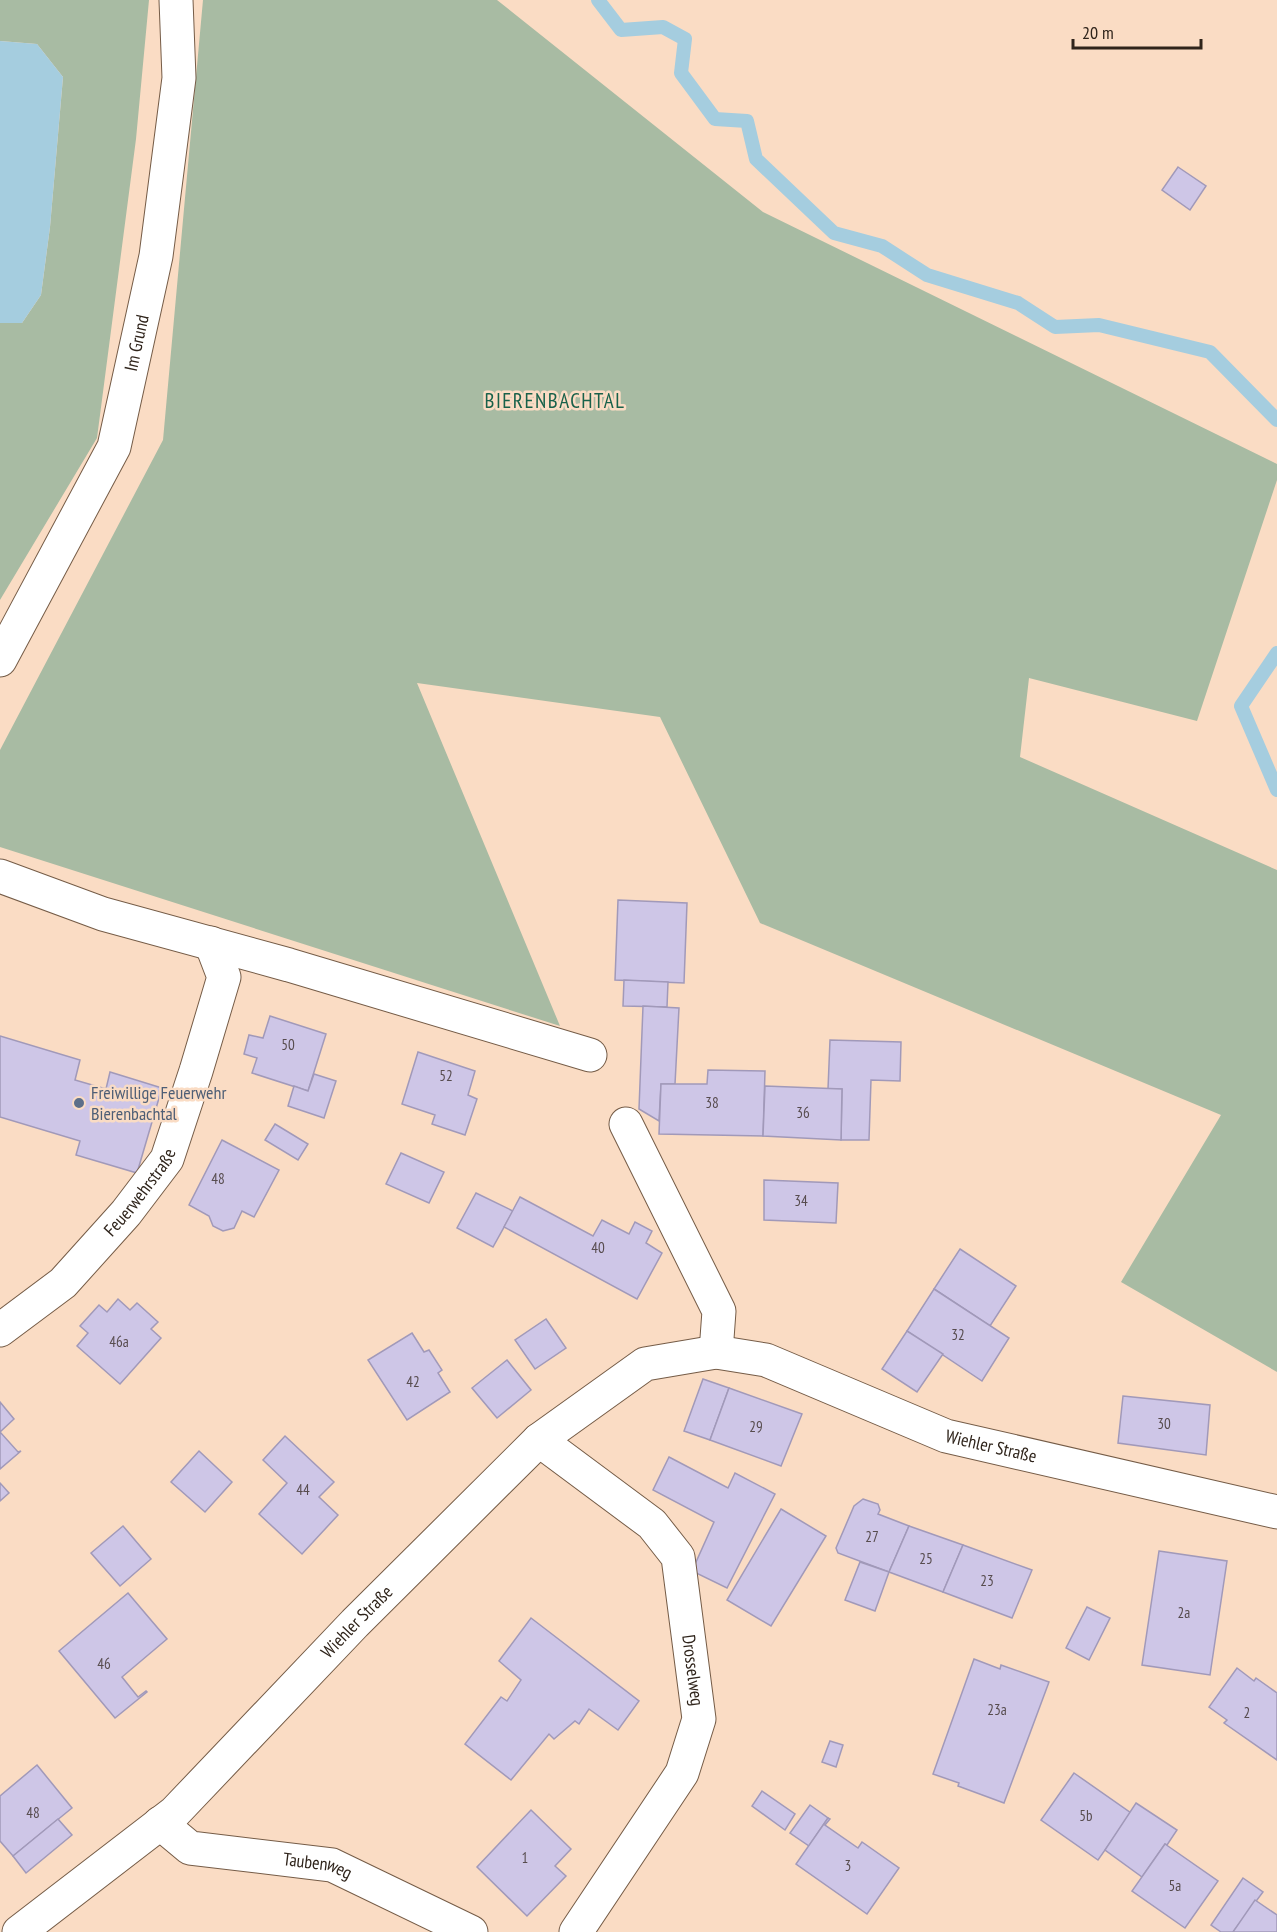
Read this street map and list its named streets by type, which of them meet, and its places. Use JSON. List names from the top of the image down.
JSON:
{
  "streets": {
    "street": [
      "Im Grund",
      "Feuerwehrstraße",
      "Wiehler Straße",
      "Drosselweg",
      "Taubenweg"
    ]
  },
  "crossings": [
    ["Wiehler Straße", "Drosselweg"],
    ["Wiehler Straße", "Taubenweg"]
  ],
  "districts": ["BIERENBACHTAL"],
  "places": ["Freiwillige Feuerwehr Bierenbachtal"],
  "house_numbers": [
    "50",
    "52",
    "38",
    "36",
    "48",
    "34",
    "40",
    "32",
    "46a",
    "42",
    "30",
    "29",
    "44",
    "27",
    "25",
    "23",
    "2a",
    "46",
    "23a",
    "2",
    "48",
    "5b",
    "1",
    "3",
    "5a"
  ],
  "scale_bar": "20 m"
}
